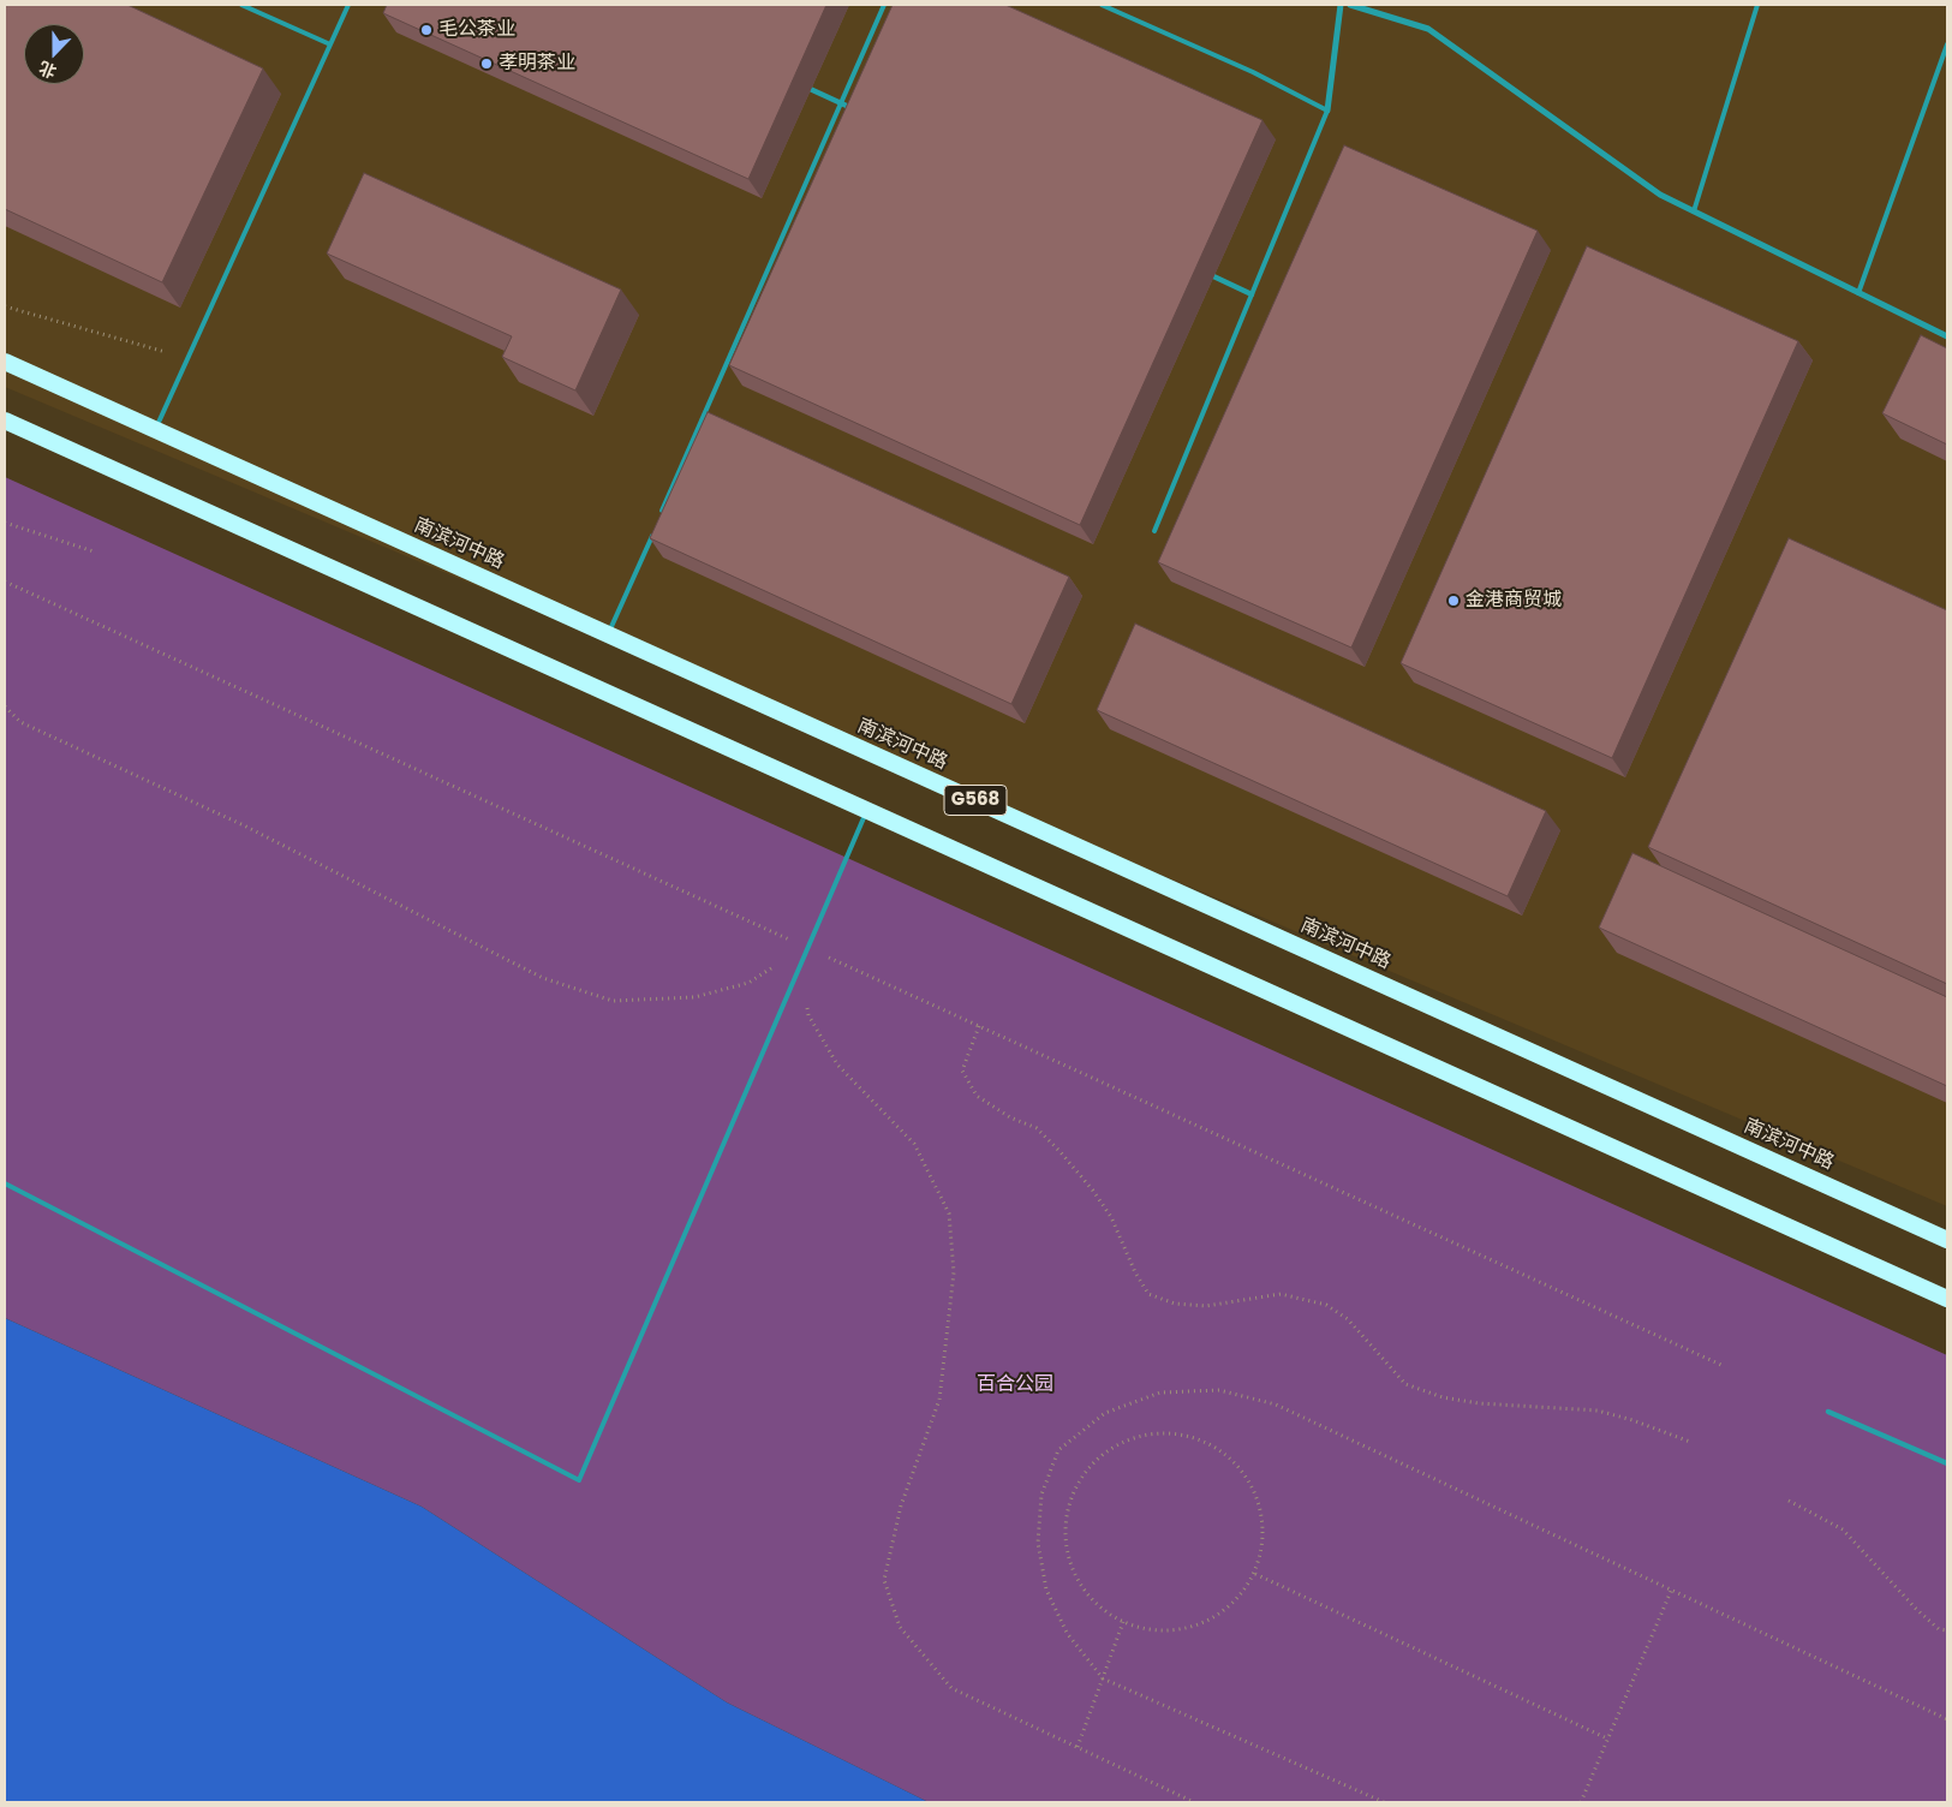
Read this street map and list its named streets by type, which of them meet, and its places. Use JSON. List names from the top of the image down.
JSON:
{
  "streets": {
    "highway": ["南滨河中路", "G568"]
  },
  "parks": ["百合公园"],
  "places": ["毛公茶业", "孝明茶业", "金港商贸城"],
  "north": "bottom"
}
